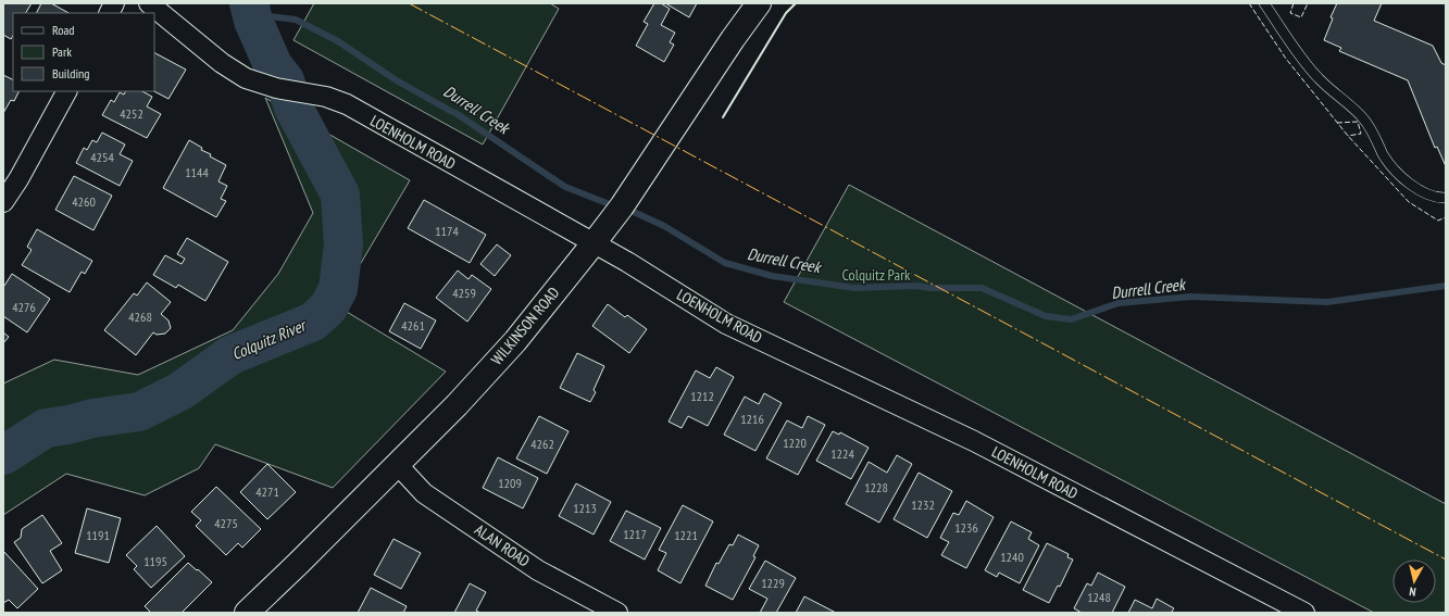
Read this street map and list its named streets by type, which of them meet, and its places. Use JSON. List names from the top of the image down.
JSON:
{
  "streets": {
    "main road": ["WILKINSON ROAD"],
    "street": ["LOENHOLM ROAD", "ALAN ROAD"]
  },
  "crossings": [
    ["LOENHOLM ROAD", "WILKINSON ROAD"],
    ["WILKINSON ROAD", "ALAN ROAD"]
  ],
  "water": ["Durrell Creek", "Colquitz River"],
  "parks": ["Colquitz Park"],
  "house_numbers": [
    "4252",
    "4254",
    "1144",
    "4260",
    "1174",
    "4259",
    "4276",
    "4268",
    "4261",
    "1212",
    "1216",
    "1220",
    "4262",
    "1224",
    "1209",
    "1228",
    "4271",
    "1232",
    "1213",
    "4275",
    "1236",
    "1217",
    "1191",
    "1221",
    "1240",
    "1195",
    "1229",
    "1248"
  ],
  "legend": ["Road", "Park", "Building"],
  "north": "bottom"
}
